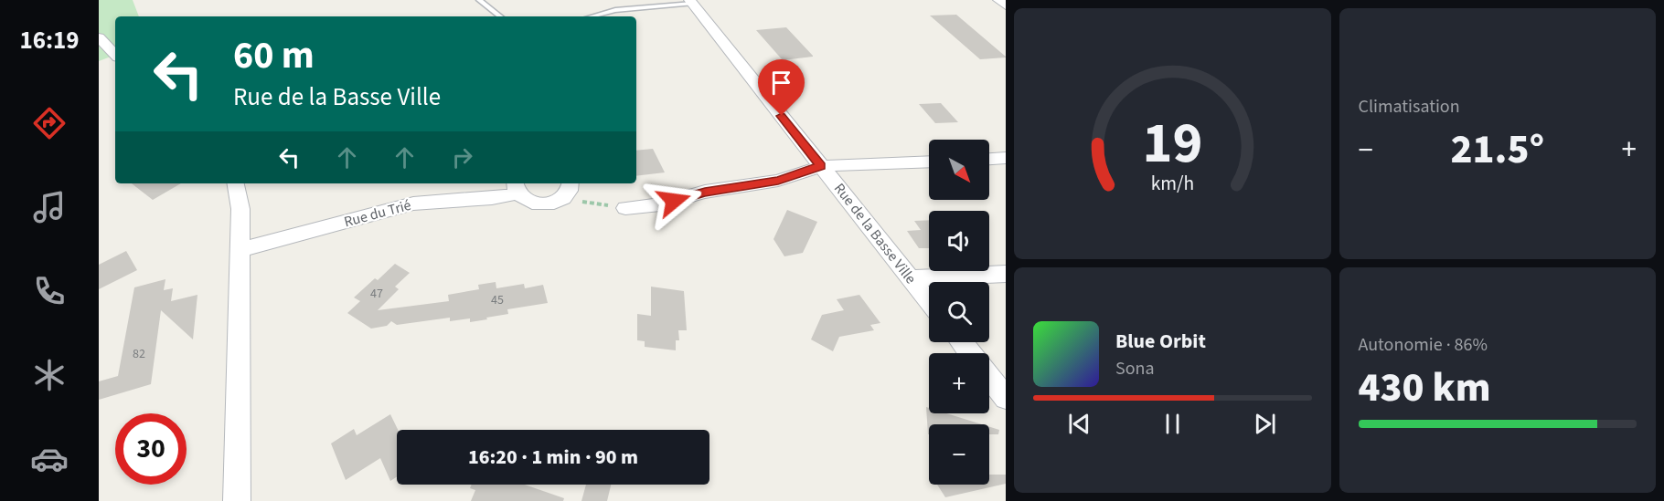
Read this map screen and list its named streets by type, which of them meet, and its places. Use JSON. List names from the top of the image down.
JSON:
{
  "streets": {
    "street": ["Rue du Trié", "Rue de la Basse Ville"]
  },
  "house_numbers": ["47", "45", "82"],
  "north": "bottom right",
  "page": {
    "tabs": "16:19",
    "tile": [
      "Climatisation",
      ["Autonomie · 86%", "430 km"]
    ],
    "turn": ["60 m", "Rue de la Basse Ville"],
    "heat": ["−", "21.5°", "+"],
    "map_buttons": ["+", "−"],
    "song": ["Blue Orbit", "Sona"],
    "limit": "30",
    "trip": "16:20 · 1 min · 90 m",
    "gauge": ["19", "km/h"]
  }
}
